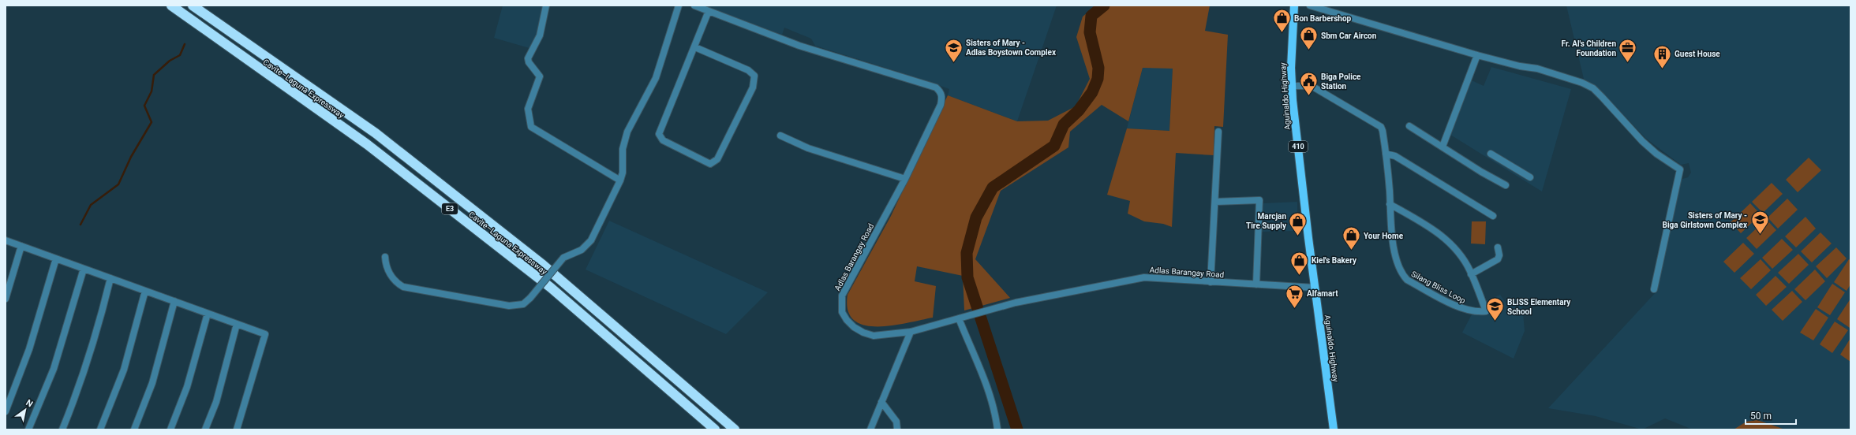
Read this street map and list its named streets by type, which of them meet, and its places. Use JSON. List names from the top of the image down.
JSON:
{
  "streets": {
    "highway": ["Cavite–Laguna Expressway", "E3"],
    "main road": ["Aguinaldo Highway", "410"],
    "street": ["Adlas Barangay Road", "Silang Bliss Loop"]
  },
  "crossings": [
    ["Aguinaldo Highway", "Adlas Barangay Road"]
  ],
  "places": {
    "shop": [
      "Bon Barbershop",
      "Sbm Car Aircon",
      "Marcjan Tire Supply",
      "Your Home",
      "Kiel's Bakery"
    ],
    "school or university": ["Sisters of Mary - Adlas Boystown Complex", "Sisters of Mary - Biga Girlstown Complex", "BLISS Elementary School"],
    "office": ["Fr. Al's Children Foundation"],
    "building": ["Guest House"],
    "public building": ["Biga Police Station"],
    "supermarket": ["Alfamart"]
  },
  "scale_bar": "50 m",
  "north": "top right"
}
